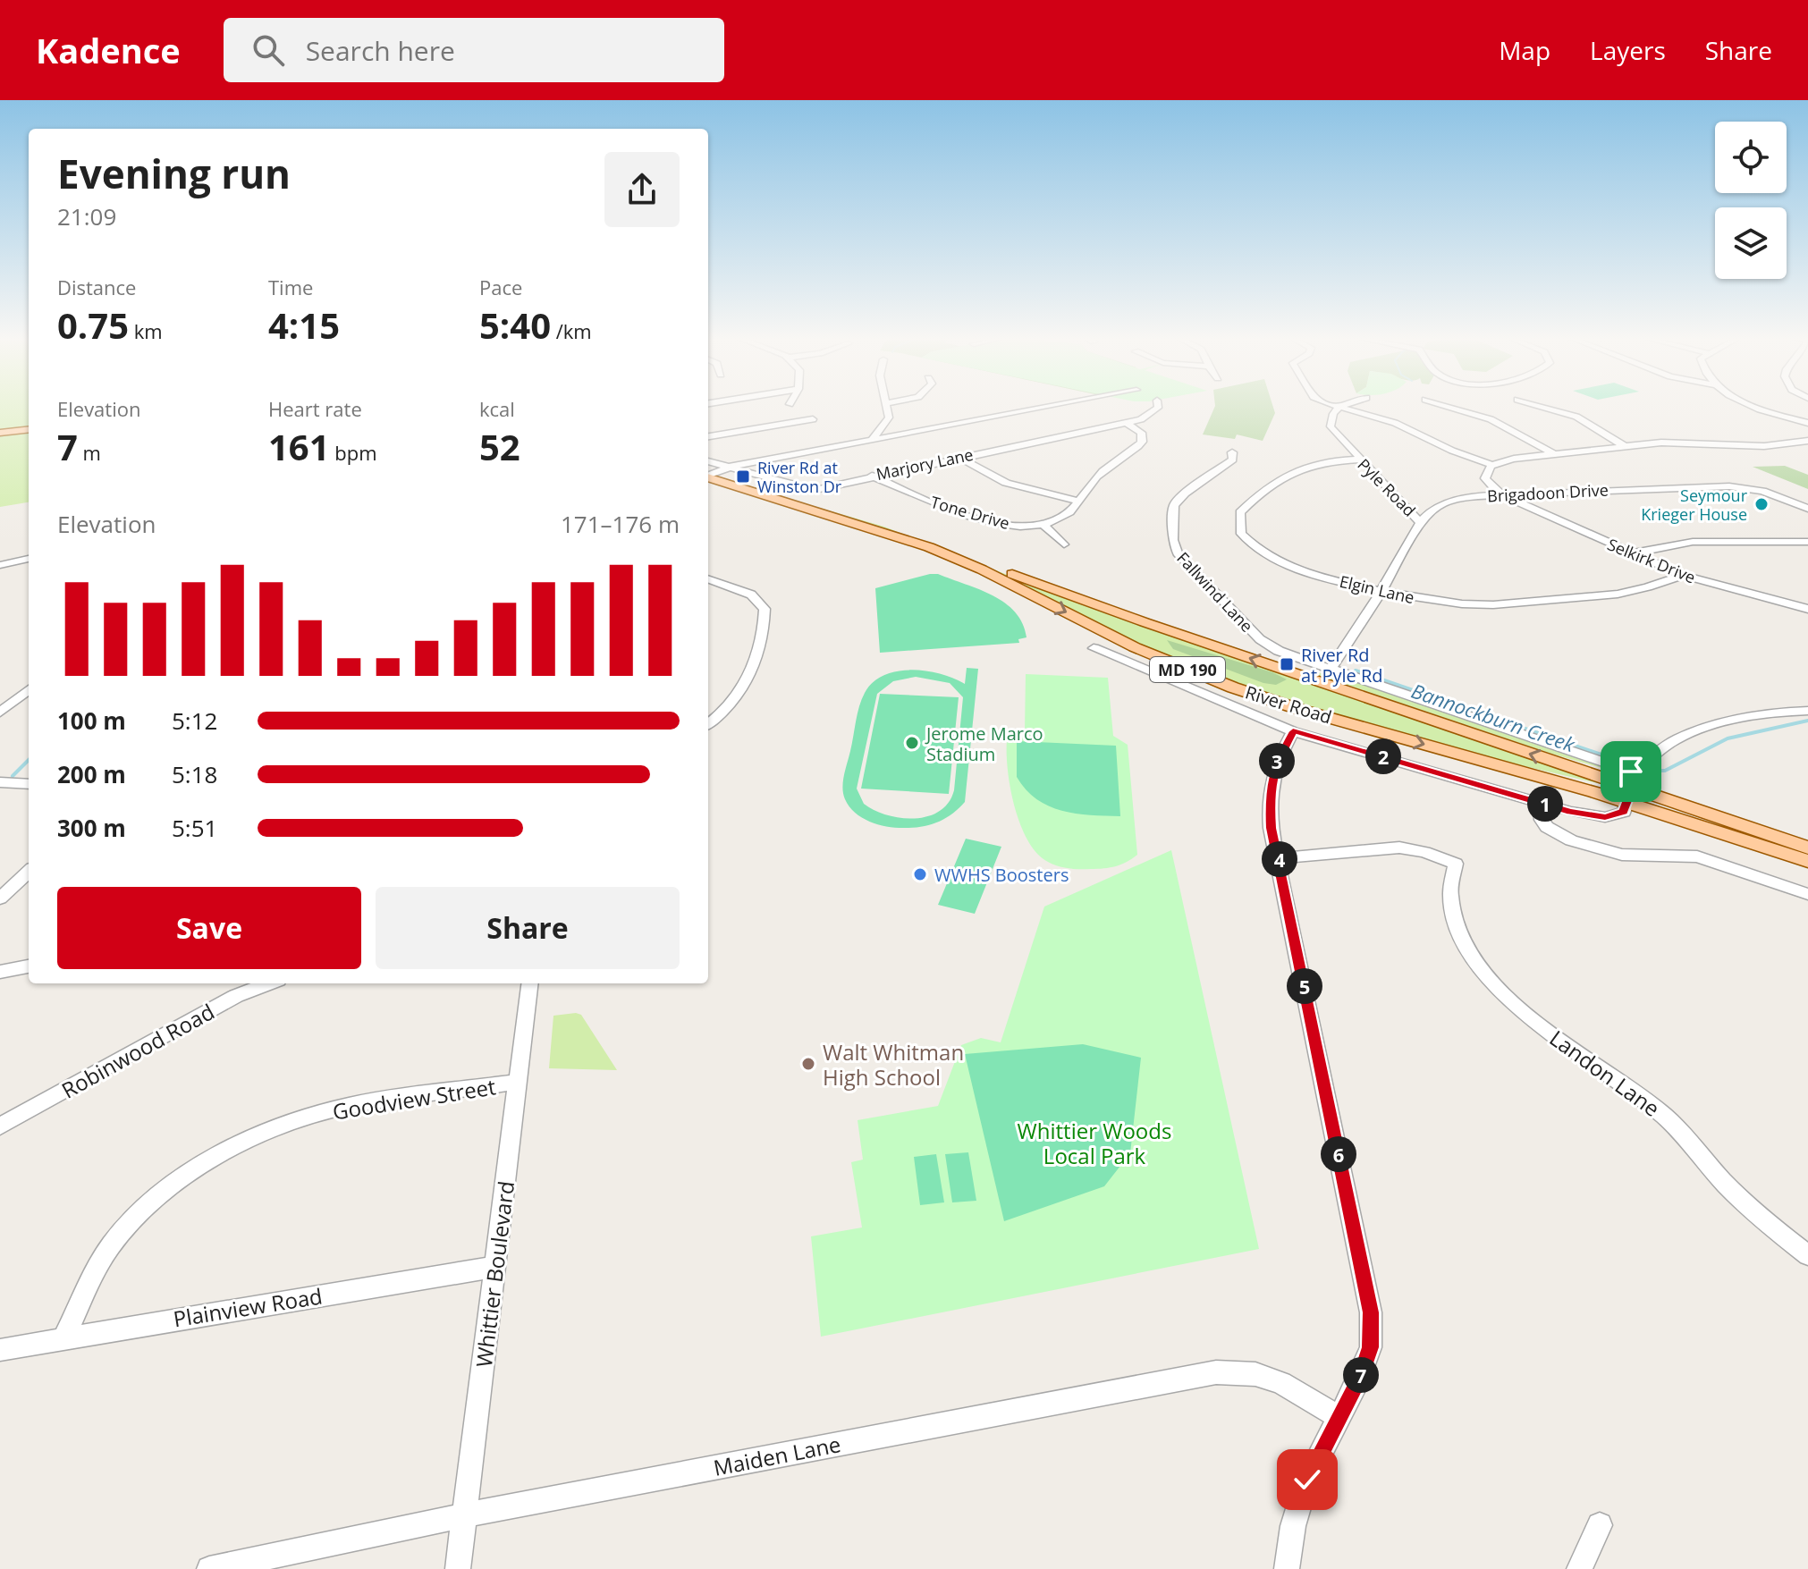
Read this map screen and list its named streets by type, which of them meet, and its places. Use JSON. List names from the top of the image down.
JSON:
{
  "streets": {
    "main road": ["MD 190", "River Road"],
    "street": [
      "Marjory Lane",
      "Pyle Road",
      "Brigadoon Drive",
      "Tone Drive",
      "Selkirk Drive",
      "Elgin Lane",
      "Fallwind Lane",
      "Robinwood Road",
      "Landon Lane",
      "Goodview Street",
      "Whittier Boulevard",
      "Plainview Road",
      "Maiden Lane"
    ]
  },
  "crossings": [
    ["Marjory Lane", "Tone Drive"],
    ["Pyle Road", "Brigadoon Drive"],
    ["Pyle Road", "Elgin Lane"],
    ["Pyle Road", "Fallwind Lane"],
    ["Pyle Road", "River Road"],
    ["Brigadoon Drive", "Selkirk Drive"],
    ["Selkirk Drive", "Elgin Lane"],
    ["Fallwind Lane", "River Road"],
    ["Goodview Street", "Whittier Boulevard"],
    ["Goodview Street", "Plainview Road"],
    ["Whittier Boulevard", "Plainview Road"],
    ["Whittier Boulevard", "Maiden Lane"]
  ],
  "water": ["Bannockburn Creek"],
  "parks": ["Whittier Woods Local Park"],
  "places": {
    "transit": ["River Rd at Winston Dr", "River Rd at Pyle Rd"],
    "other": [
      "Seymour Krieger House",
      "Jerome Marco Stadium",
      "WWHS Boosters",
      "Walt Whitman High School"
    ]
  },
  "page": {
    "header": "Kadence",
    "search": "Search here",
    "nav": ["Map", "Layers", "Share"],
    "heading": ["Evening run", "21:09"],
    "stats": [
      ["Distance", "0.75 km"],
      ["Time", "4:15"],
      ["Pace", "5:40 /km"],
      ["Elevation", "7 m"],
      ["Heart rate", "161 bpm"],
      ["kcal", "52"]
    ],
    "chart": ["Elevation", "171–176 m"],
    "list": [
      {
        "name": "100 m",
        "note": "5:12"
      },
      {
        "name": "200 m",
        "note": "5:18"
      },
      {
        "name": "300 m",
        "note": "5:51"
      }
    ],
    "pins": [
      "2",
      "3",
      "1",
      "4",
      "5",
      "6",
      "7"
    ],
    "buttons": ["Save", "Share"]
  }
}
